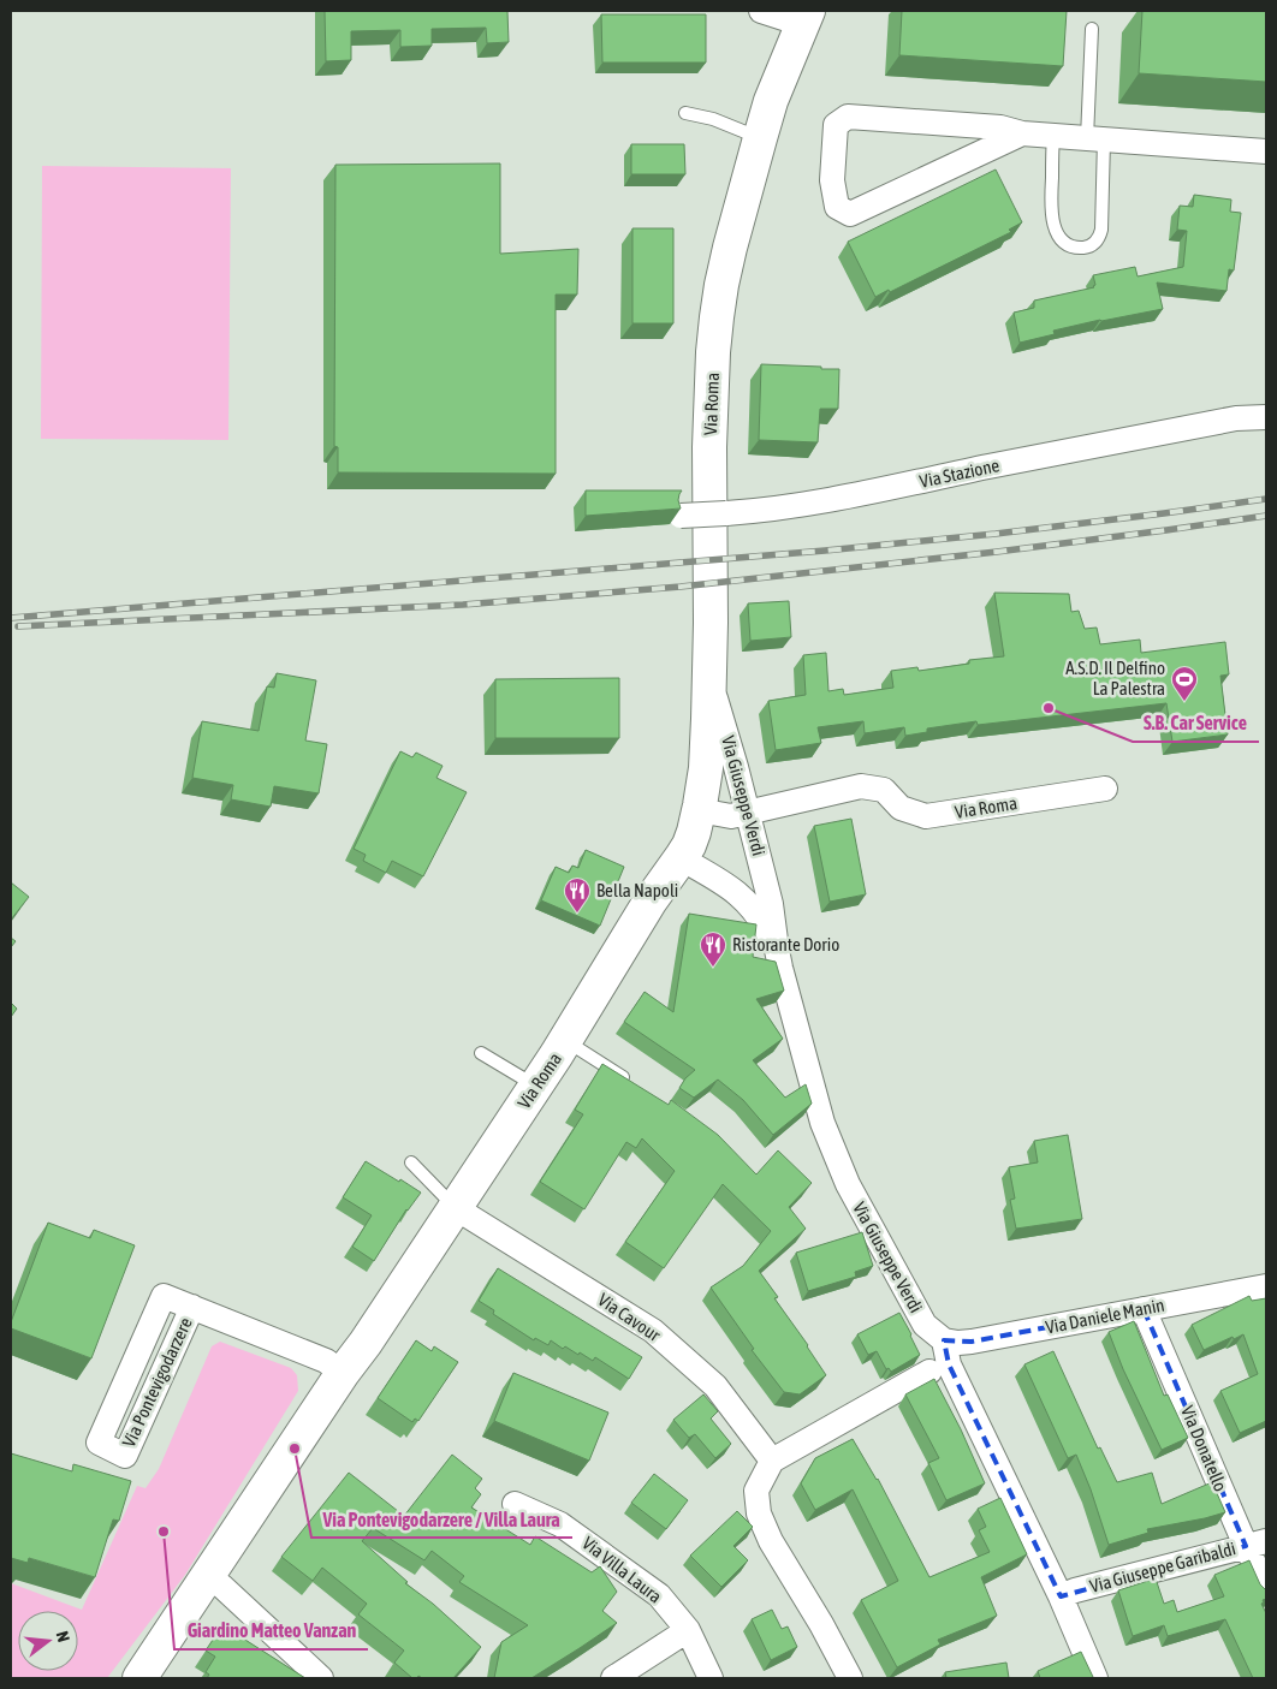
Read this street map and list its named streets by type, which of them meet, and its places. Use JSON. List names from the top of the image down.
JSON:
{
  "streets": {
    "main road": ["Via Roma"],
    "street": [
      "Via Stazione",
      "Via Giuseppe Verdi",
      "Via Daniele Manin",
      "Via Cavour",
      "Via Pontevigodarzere",
      "Via Donatello",
      "Via Giuseppe Garibaldi",
      "Via Villa Laura"
    ]
  },
  "crossings": [
    ["Via Roma", "Via Giuseppe Verdi"],
    ["Via Roma", "Via Cavour"],
    ["Via Roma", "Via Pontevigodarzere"],
    ["Via Giuseppe Verdi", "Via Daniele Manin"],
    ["Via Daniele Manin", "Via Donatello"],
    ["Via Donatello", "Via Giuseppe Garibaldi"]
  ],
  "places": {
    "sports": ["A.S.D. Il Delfino La Palestra"],
    "other": ["S.B. Car Service", "Via Pontevigodarzere / Villa Laura", "Giardino Matteo Vanzan"],
    "restaurant": ["Bella Napoli", "Ristorante Dorio"]
  },
  "north": "right"
}
